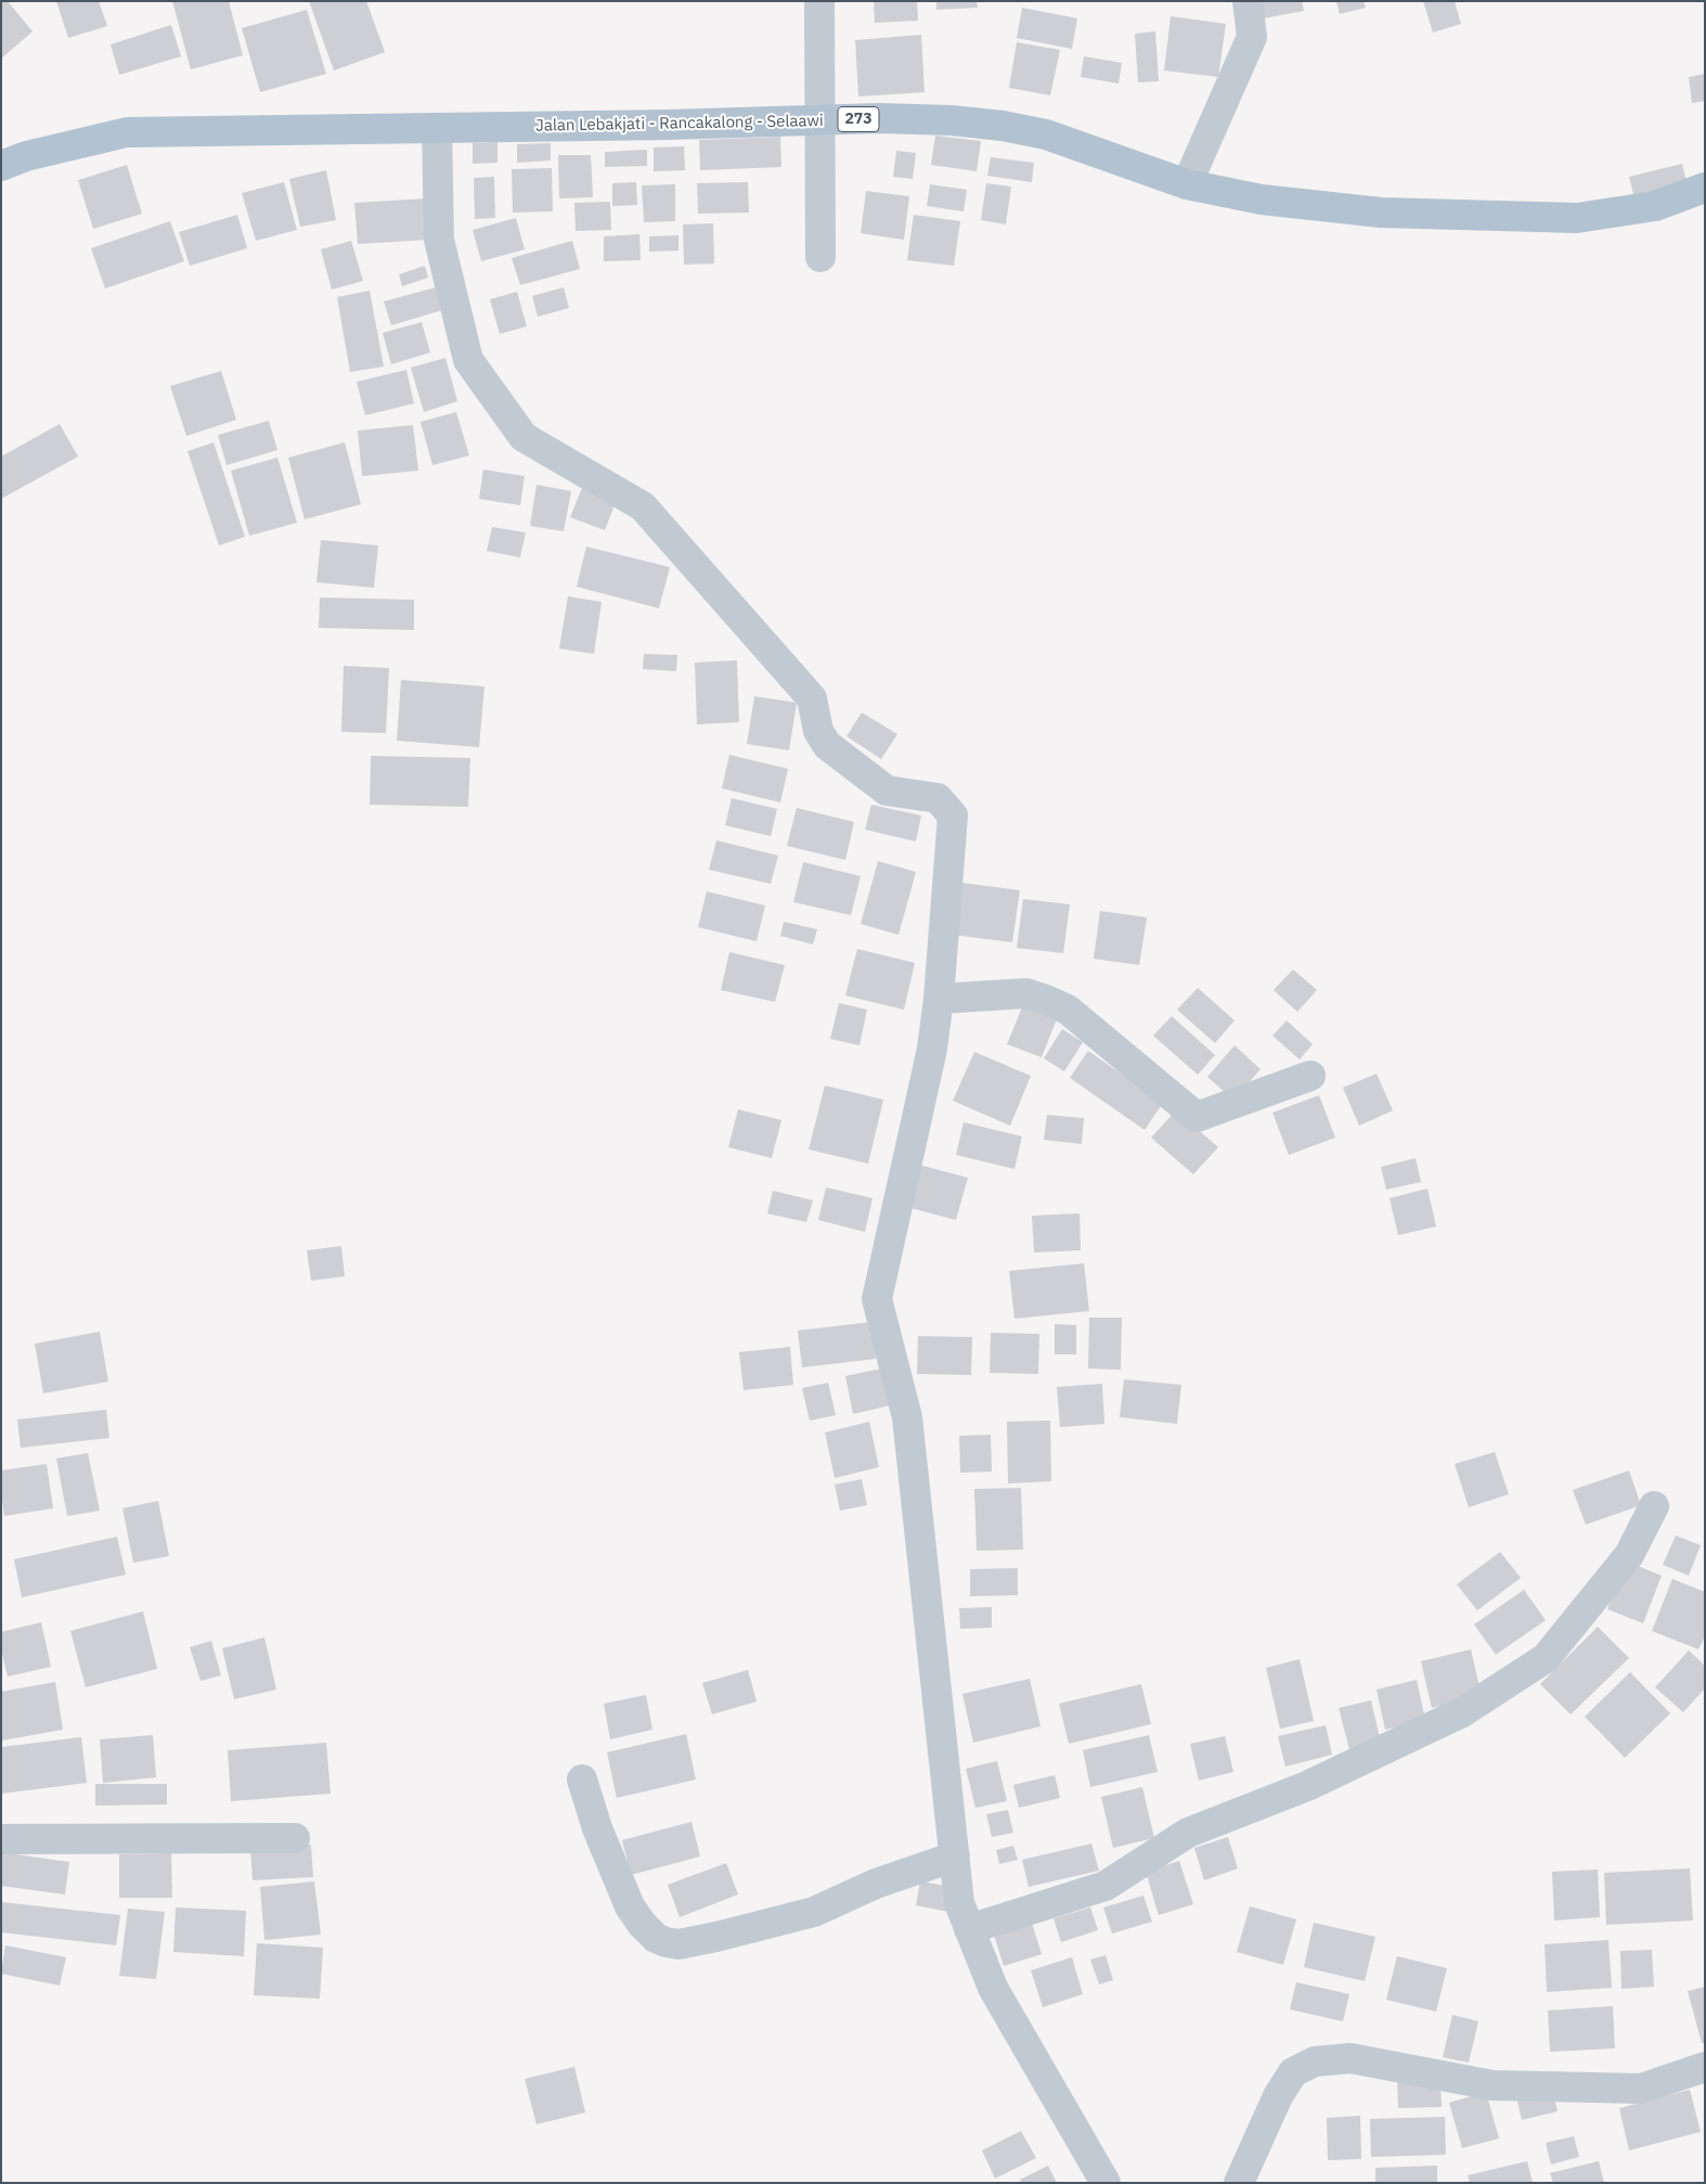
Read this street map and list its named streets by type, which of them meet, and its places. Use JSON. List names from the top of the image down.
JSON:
{
  "streets": {
    "main road": ["273", "Jalan Lebakjati - Rancakalong - Selaawi"]
  }
}
